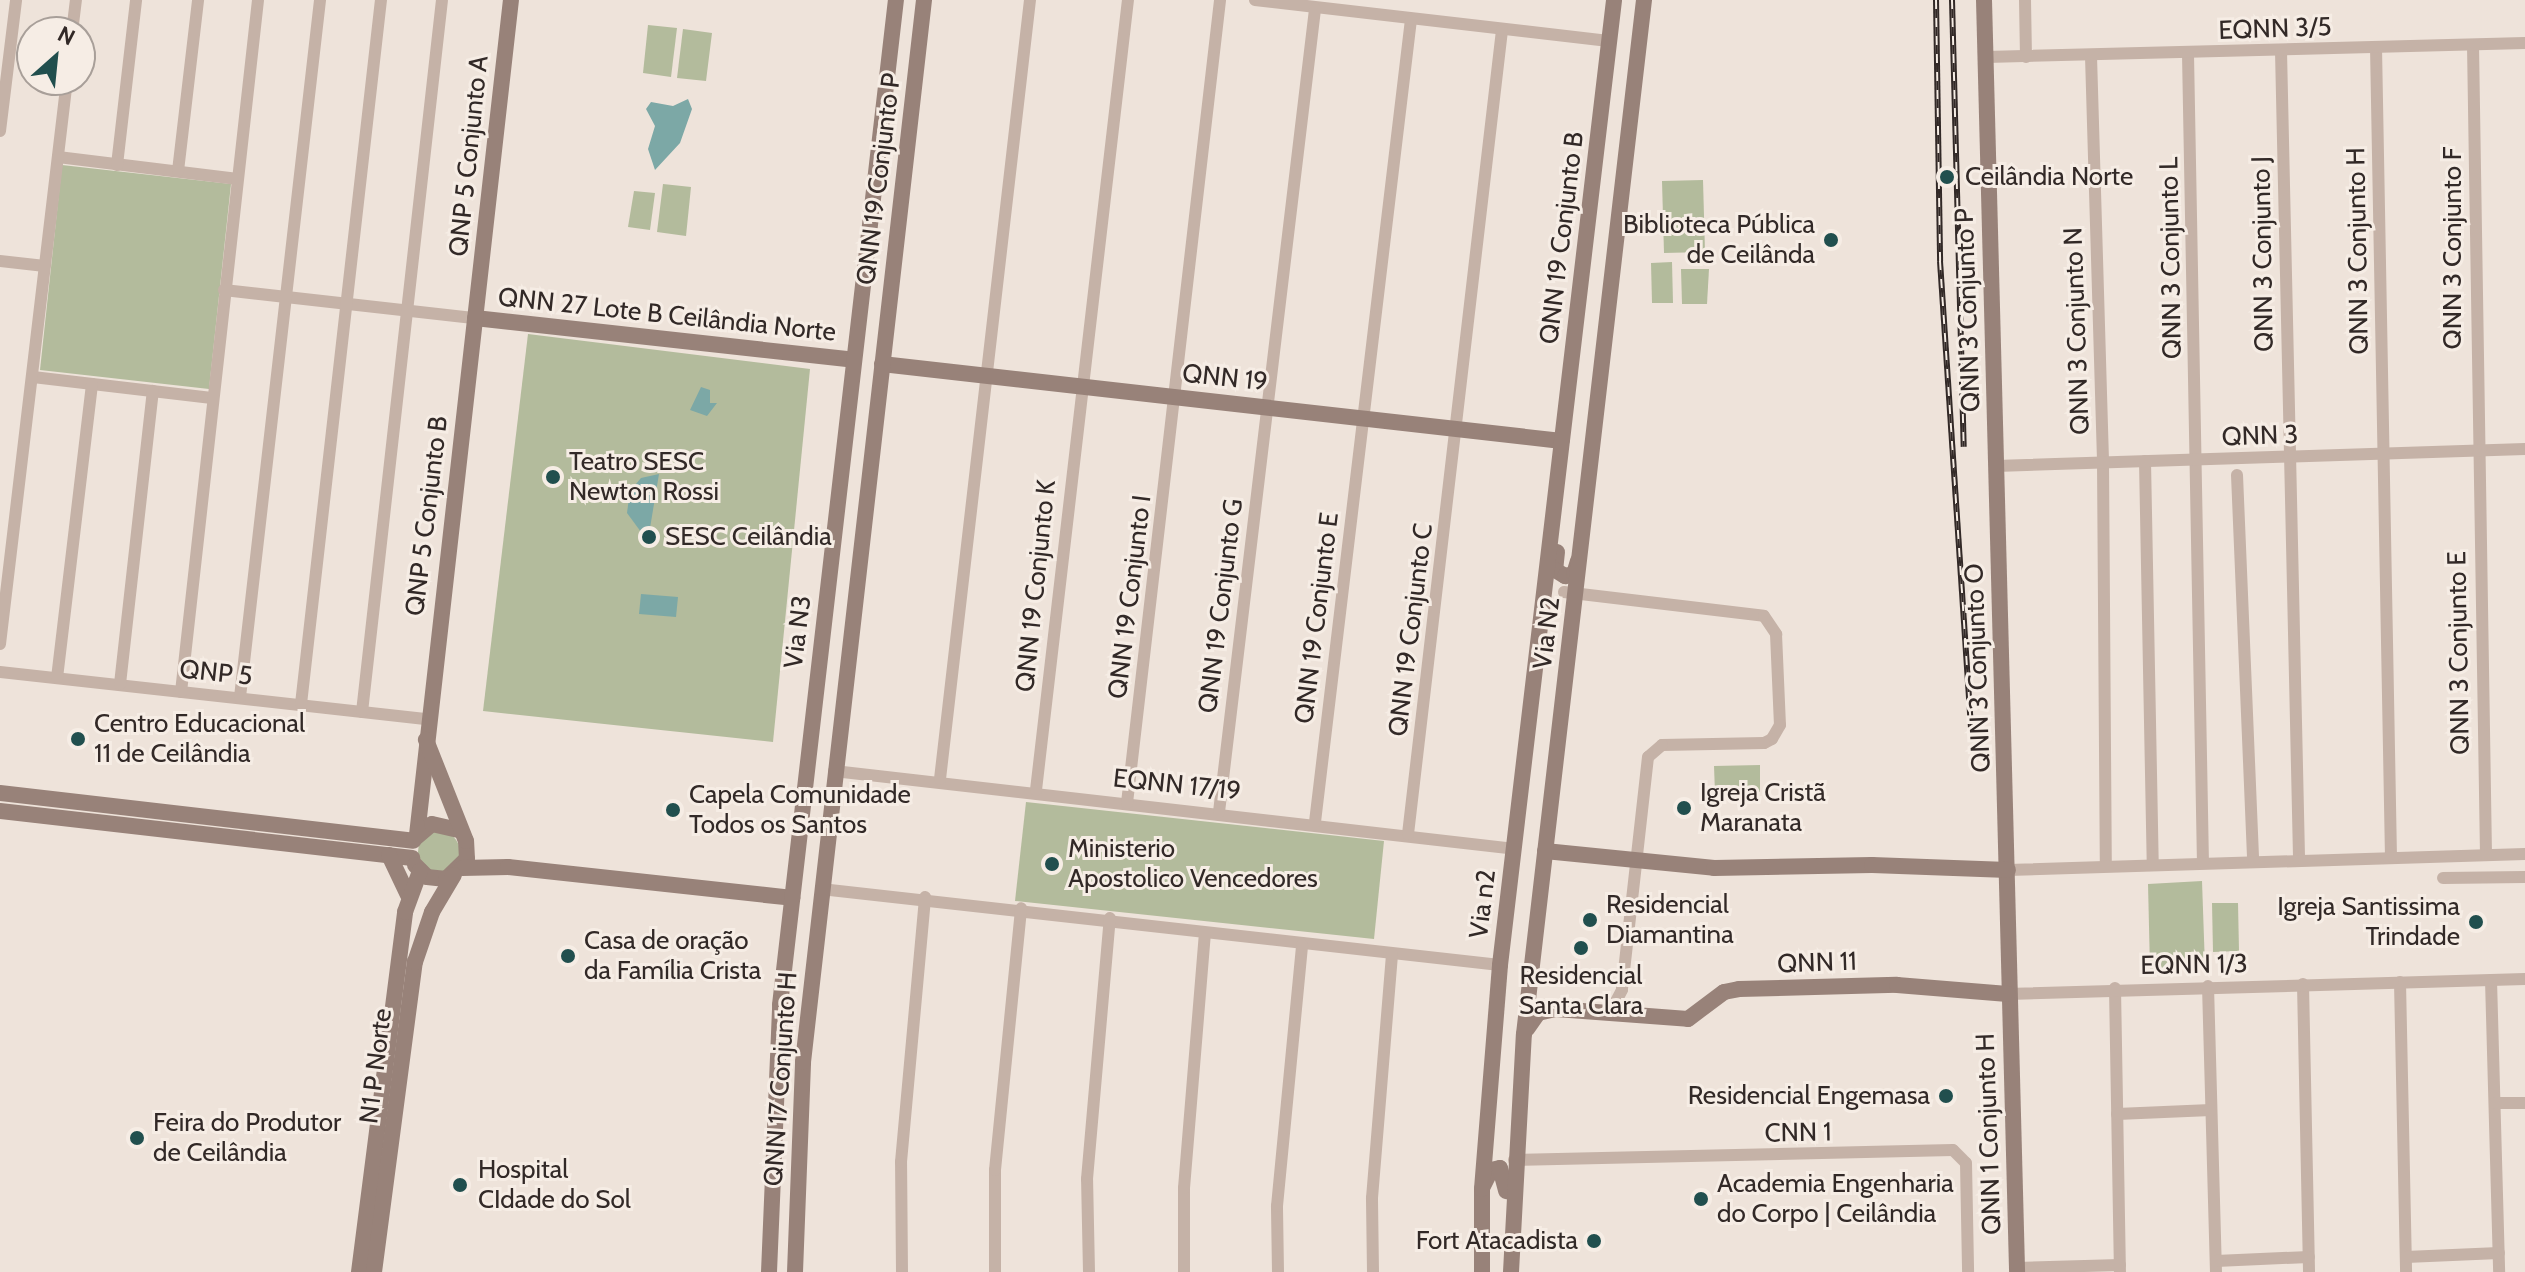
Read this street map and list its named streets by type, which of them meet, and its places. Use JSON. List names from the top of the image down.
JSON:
{
  "streets": {
    "main road": [
      "QNP 5 Conjunto A",
      "QNN 19 Conjunto P",
      "QNN 19 Conjunto B",
      "QNN 3 Conjunto P",
      "QNN 27 Lote B Ceilândia Norte",
      "QNN 19",
      "QNP 5 Conjunto B",
      "Via N3",
      "Via N2",
      "QNN 3 Conjunto O",
      "Via n2",
      "QNN 11",
      "N1 P Norte",
      "QNN 17 Conjunto H",
      "QNN 1 Conjunto H"
    ],
    "street": [
      "EQNN 3/5",
      "QNN 3 Conjunto F",
      "QNN 3 Conjunto H",
      "QNN 3 Conjunto J",
      "QNN 3 Conjunto L",
      "QNN 3 Conjunto N",
      "QNN 3",
      "QNN 19 Conjunto K",
      "QNN 19 Conjunto I",
      "QNN 19 Conjunto G",
      "QNN 19 Conjunto E",
      "QNN 19 Conjunto C",
      "QNN 3 Conjunto E",
      "QNP 5",
      "EQNN 17/19",
      "EQNN 1/3",
      "CNN 1"
    ]
  },
  "crossings": [
    ["EQNN 3/5", "QNN 3 Conjunto F"],
    ["EQNN 3/5", "QNN 3 Conjunto H"],
    ["EQNN 3/5", "QNN 3 Conjunto J"],
    ["EQNN 3/5", "QNN 3 Conjunto L"],
    ["EQNN 3/5", "QNN 3 Conjunto P"],
    ["EQNN 3/5", "QNN 3 Conjunto N"],
    ["QNP 5 Conjunto A", "QNN 27 Lote B Ceilândia Norte"],
    ["QNP 5 Conjunto A", "QNP 5 Conjunto B"],
    ["QNN 19 Conjunto P", "QNN 19"],
    ["QNN 19 Conjunto P", "EQNN 17/19"],
    ["QNN 19 Conjunto B", "QNN 19"],
    ["QNN 19 Conjunto B", "Via n2"],
    ["QNN 3 Conjunto F", "QNN 3"],
    ["QNN 3 Conjunto F", "QNN 3 Conjunto E"],
    ["QNN 3 Conjunto H", "QNN 3"],
    ["QNN 3 Conjunto J", "QNN 3"],
    ["QNN 3 Conjunto L", "QNN 3"],
    ["QNN 3 Conjunto P", "QNN 3"],
    ["QNN 3 Conjunto P", "QNN 3 Conjunto O"],
    ["QNN 27 Lote B Ceilândia Norte", "QNP 5 Conjunto B"],
    ["QNN 27 Lote B Ceilândia Norte", "Via N3"],
    ["QNN 3 Conjunto N", "QNN 3"],
    ["QNN 19", "QNN 19 Conjunto K"],
    ["QNN 19", "QNN 19 Conjunto I"],
    ["QNN 19", "QNN 19 Conjunto G"],
    ["QNN 19", "QNN 19 Conjunto E"],
    ["QNN 19", "QNN 19 Conjunto C"],
    ["QNN 19", "Via n2"],
    ["QNN 3", "QNN 3 Conjunto E"],
    ["QNN 3", "QNN 3 Conjunto O"],
    ["QNP 5 Conjunto B", "QNP 5"],
    ["QNP 5 Conjunto B", "N1 P Norte"],
    ["QNN 19 Conjunto K", "EQNN 17/19"],
    ["QNN 19 Conjunto I", "EQNN 17/19"],
    ["QNN 19 Conjunto G", "EQNN 17/19"],
    ["QNN 19 Conjunto E", "EQNN 17/19"],
    ["QNN 19 Conjunto C", "EQNN 17/19"],
    ["Via N2", "Via n2"],
    ["QNP 5", "N1 P Norte"],
    ["EQNN 17/19", "Via n2"],
    ["QNN 11", "EQNN 1/3"],
    ["QNN 11", "QNN 1 Conjunto H"],
    ["EQNN 1/3", "QNN 1 Conjunto H"]
  ],
  "places": [
    "Ceilândia Norte",
    "Biblioteca Pública de Ceilânda",
    "Teatro SESC Newton Rossi",
    "SESC Ceilândia",
    "Centro Educacional 11 de Ceilândia",
    "Igreja Cristã Maranata",
    "Capela Comunidade Todos os Santos",
    "Ministerio Apostolico Vencedores",
    "Residencial Diamantina",
    "Igreja Santissima Trindade",
    "Residencial Santa Clara",
    "Casa de oração da Família Crista",
    "Residencial Engemasa",
    "Feira do Produtor de Ceilândia",
    "Hospital CIdade do Sol",
    "Academia Engenharia do Corpo | Ceilândia",
    "Fort Atacadista"
  ],
  "north": "top right"
}
